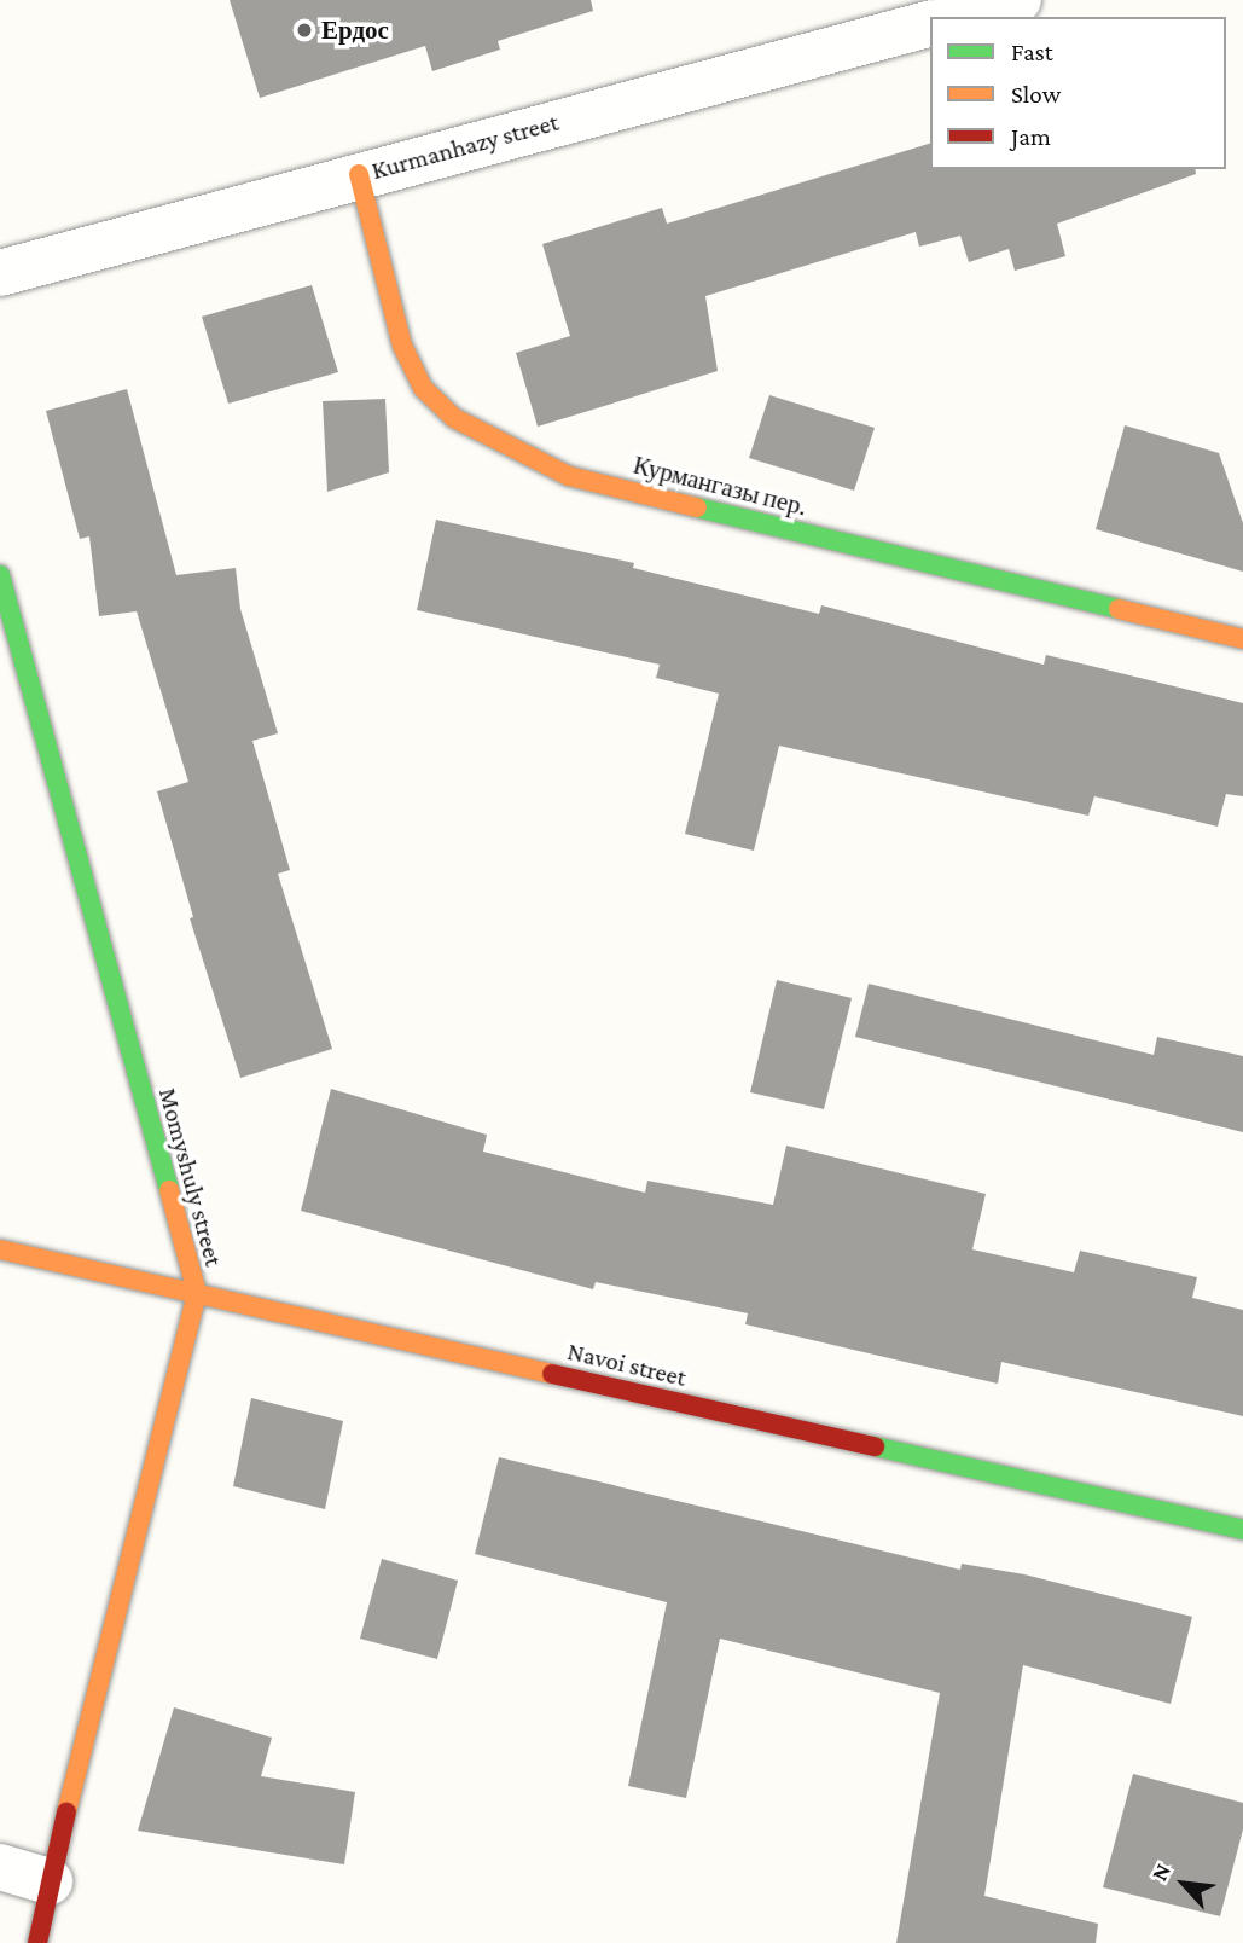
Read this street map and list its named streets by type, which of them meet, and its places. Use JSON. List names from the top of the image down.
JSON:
{
  "streets": {
    "street": [
      "Kurmanhazy street",
      "Курмангазы пер.",
      "Momyshuly street",
      "Navoi street"
    ]
  },
  "crossings": [
    ["Kurmanhazy street", "Курмангазы пер."],
    ["Momyshuly street", "Navoi street"]
  ],
  "places": ["Ердос"],
  "legend": ["Fast", "Slow", "Jam"],
  "north": "top left"
}
